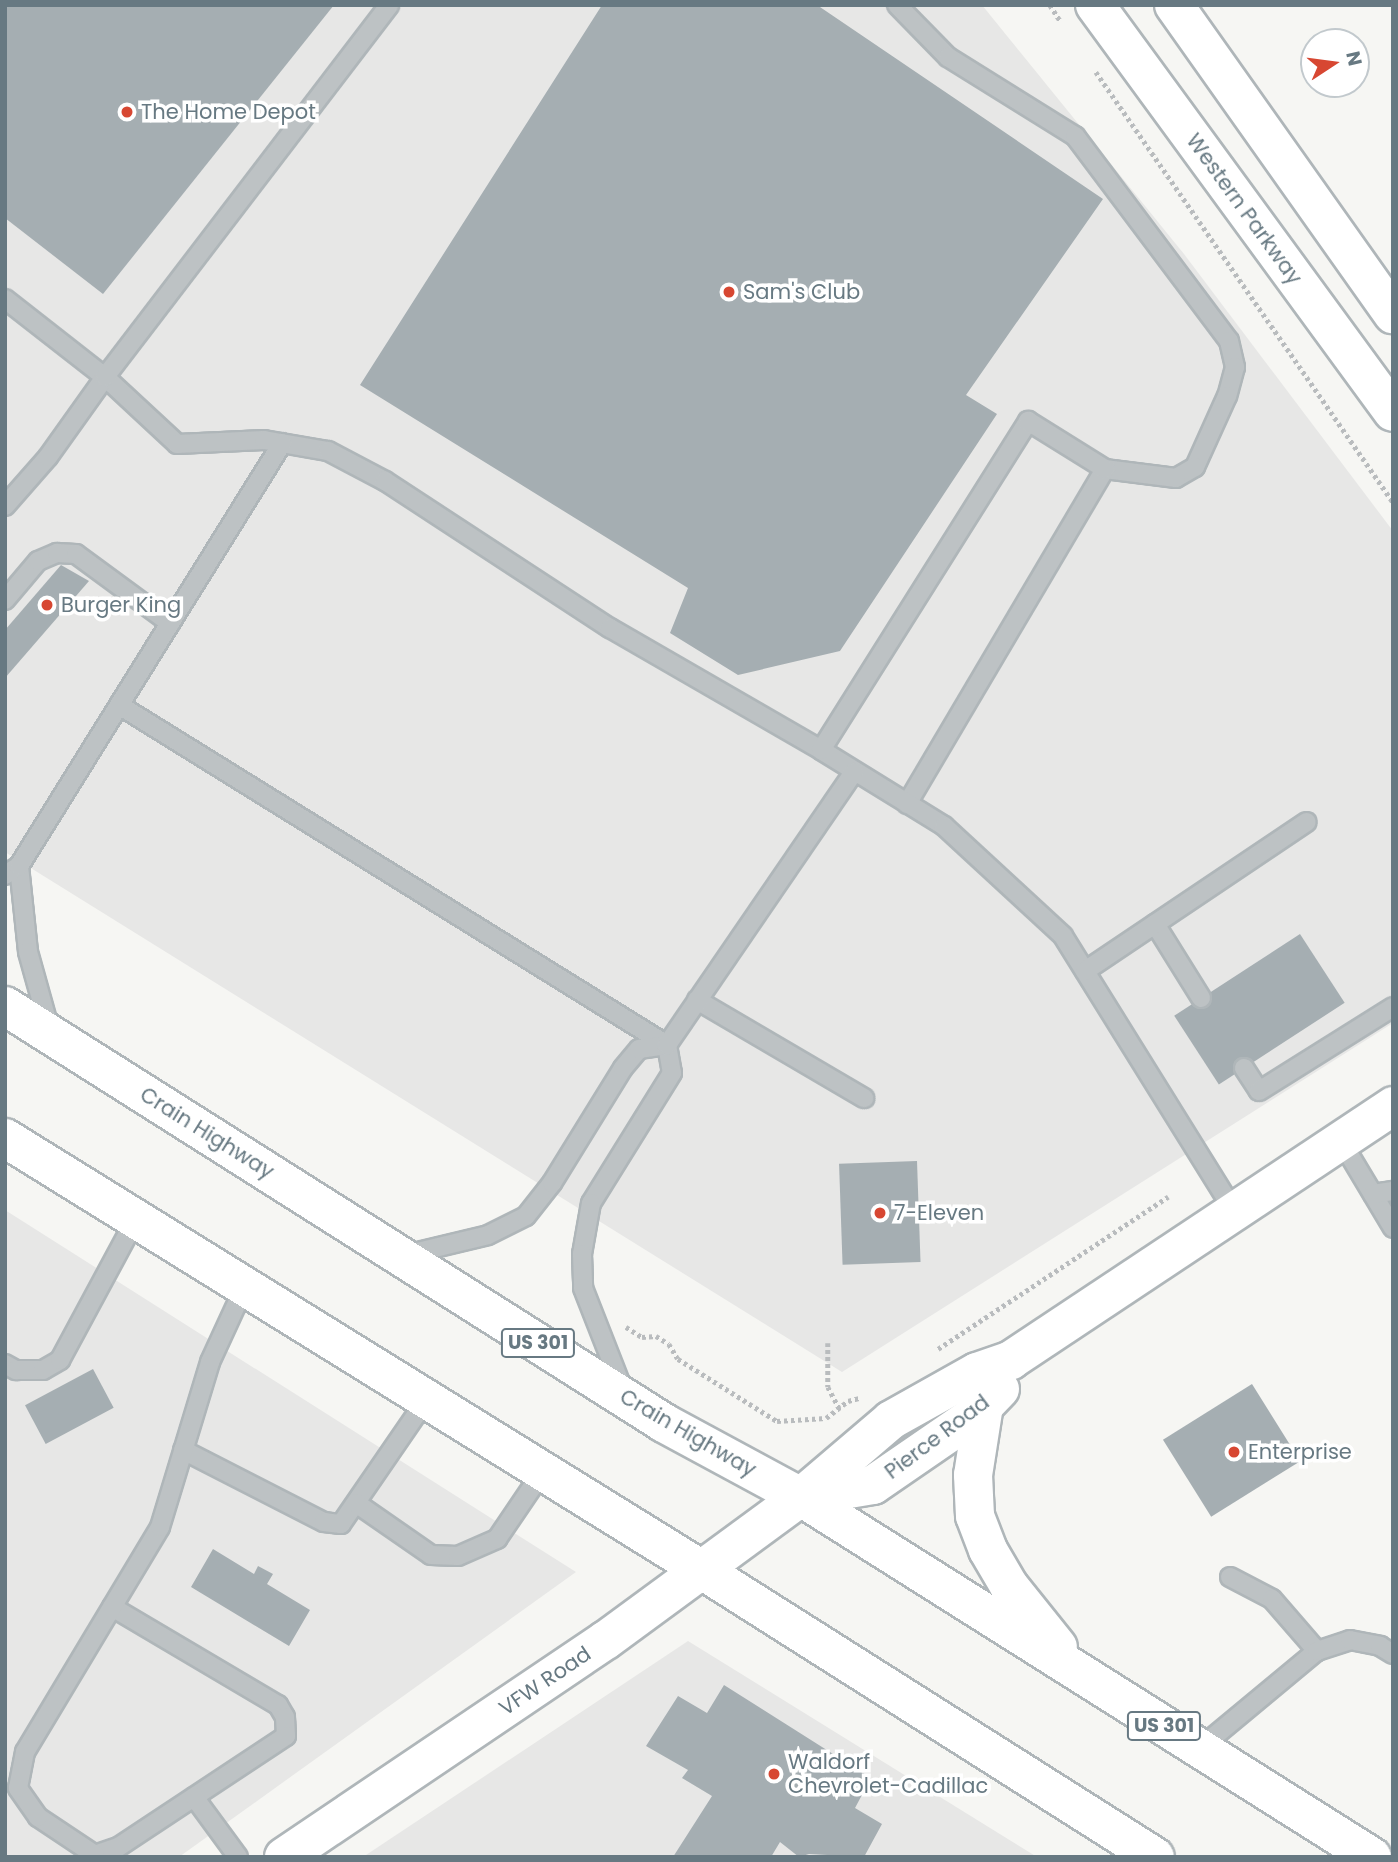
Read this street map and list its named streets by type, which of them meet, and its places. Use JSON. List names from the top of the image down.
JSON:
{
  "streets": {
    "main road": [
      "Western Parkway",
      "Crain Highway",
      "US 301",
      "Pierce Road",
      "VFW Road"
    ]
  },
  "crossings": [
    ["Crain Highway", "Pierce Road"],
    ["Crain Highway", "VFW Road"],
    ["Pierce Road", "VFW Road"]
  ],
  "places": [
    "The Home Depot",
    "Sam's Club",
    "Burger King",
    "7-Eleven",
    "Enterprise",
    "Waldorf Chevrolet-Cadillac"
  ],
  "north": "right"
}
